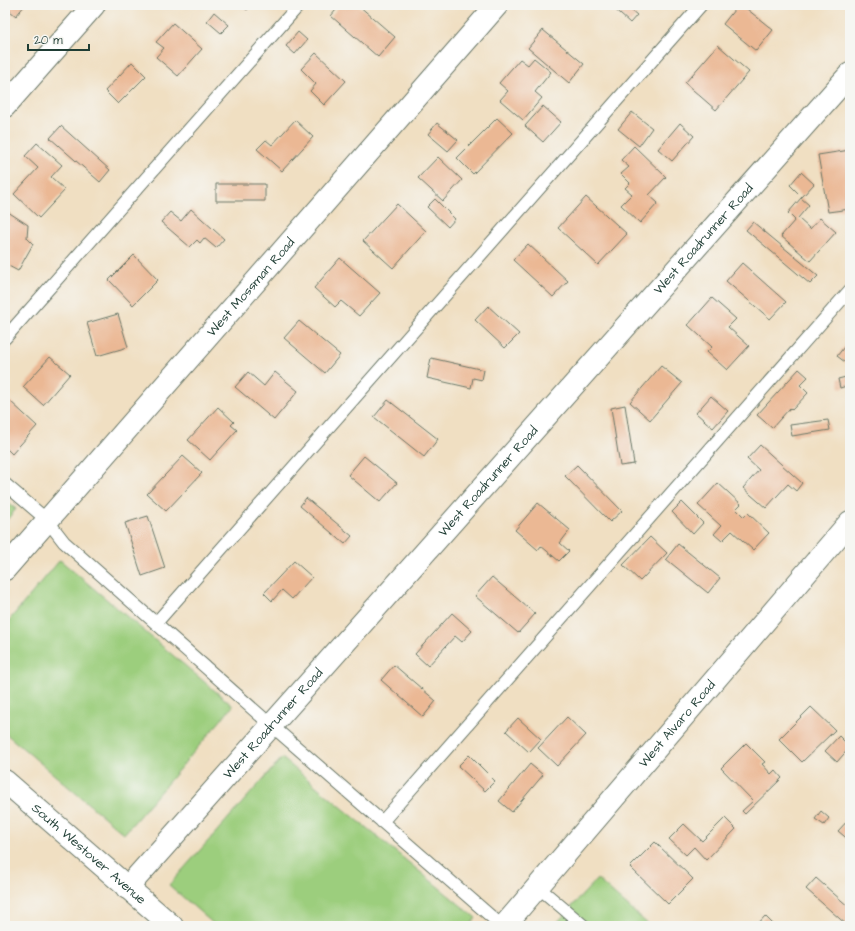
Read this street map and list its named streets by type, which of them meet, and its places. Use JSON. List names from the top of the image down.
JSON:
{
  "streets": {
    "street": [
      "West Roadrunner Road",
      "West Mossman Road",
      "West Alvaro Road",
      "South Westover Avenue"
    ]
  },
  "crossings": [
    ["West Roadrunner Road", "South Westover Avenue"]
  ],
  "scale_bar": "20 m"
}
